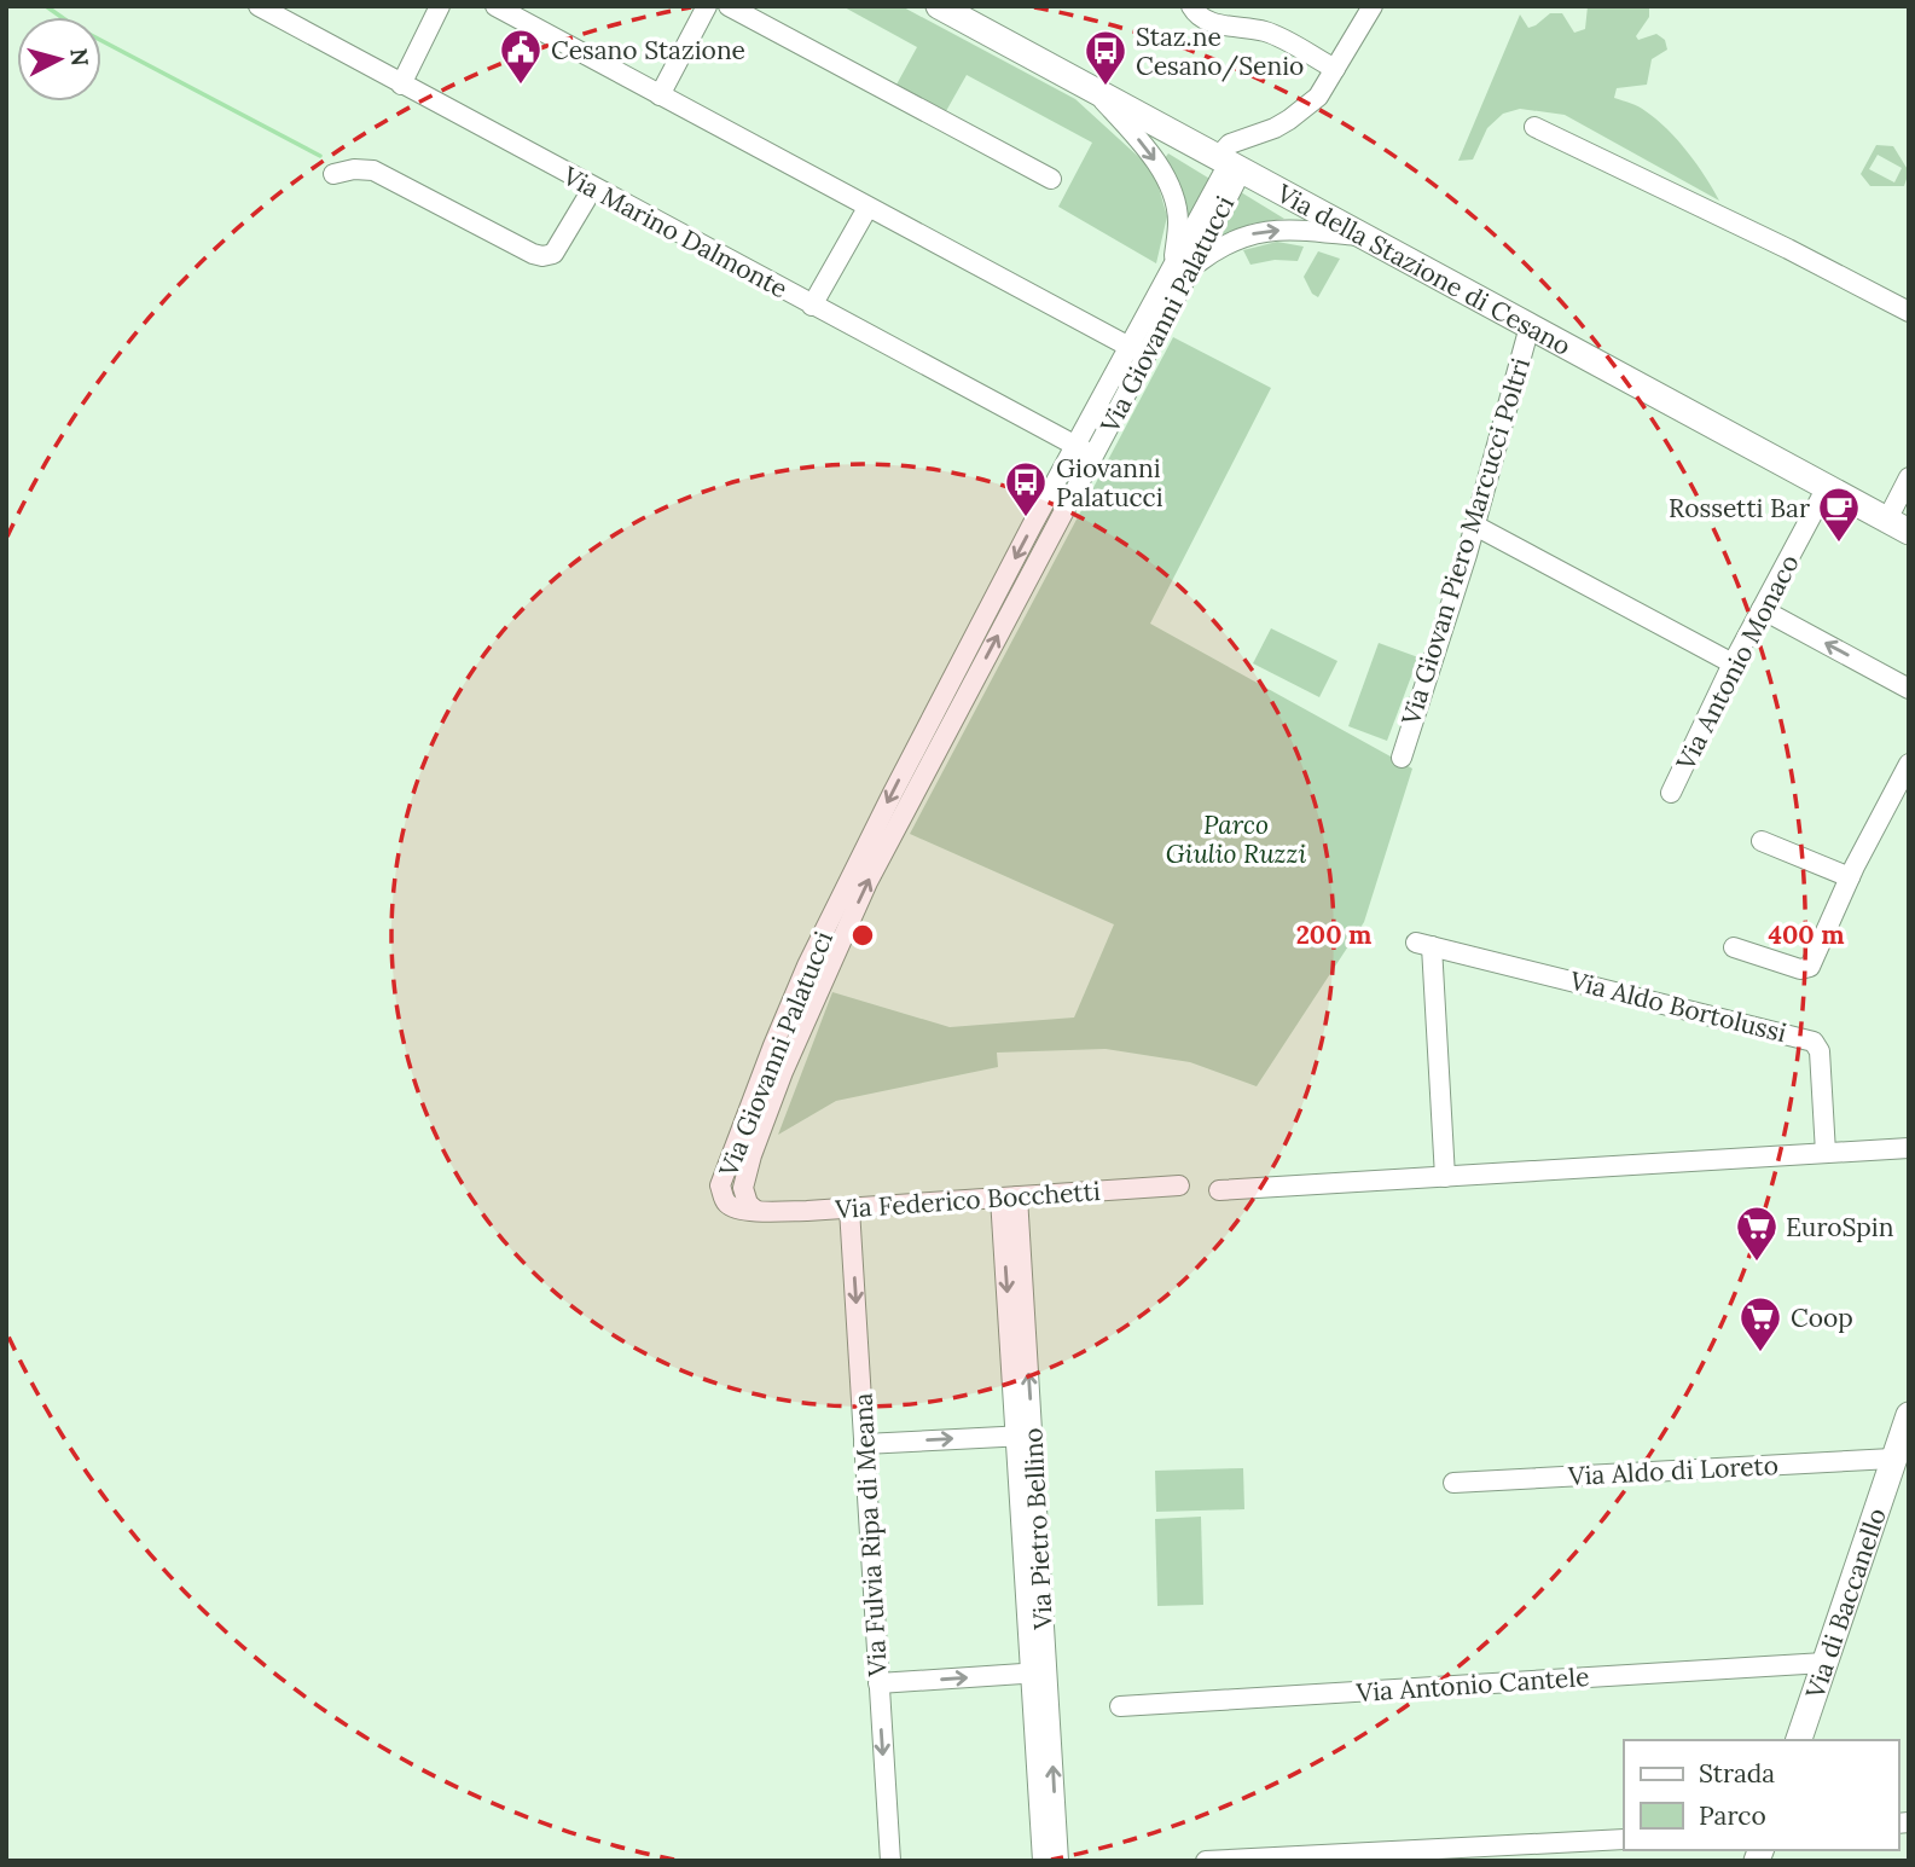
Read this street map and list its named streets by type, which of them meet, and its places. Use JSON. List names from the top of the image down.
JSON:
{
  "streets": {
    "street": [
      "Via Marino Dalmonte",
      "Via della Stazione di Cesano",
      "Via Giovanni Palatucci",
      "Via Giovan Piero Marcucci Poltri",
      "Via Antonio Monaco",
      "Via Aldo Bortolussi",
      "Via Federico Bocchetti",
      "Via Aldo di Loreto",
      "Via Pietro Bellino",
      "Via Fulvia Ripa di Meana",
      "Via di Baccanello",
      "Via Antonio Cantele"
    ]
  },
  "crossings": [
    ["Via Marino Dalmonte", "Via Giovanni Palatucci"],
    ["Via della Stazione di Cesano", "Via Giovanni Palatucci"],
    ["Via della Stazione di Cesano", "Via Giovan Piero Marcucci Poltri"],
    ["Via della Stazione di Cesano", "Via Antonio Monaco"],
    ["Via Giovanni Palatucci", "Via Federico Bocchetti"],
    ["Via Federico Bocchetti", "Via Pietro Bellino"],
    ["Via Federico Bocchetti", "Via Fulvia Ripa di Meana"],
    ["Via Aldo di Loreto", "Via di Baccanello"],
    ["Via di Baccanello", "Via Antonio Cantele"]
  ],
  "one_way": ["Via Fulvia Ripa di Meana"],
  "parks": ["Parco Giulio Ruzzi"],
  "places": {
    "public building": ["Cesano Stazione"],
    "bus stop": ["Staz.ne Cesano/Senio", "Giovanni Palatucci"],
    "cafe": ["Rossetti Bar"],
    "supermarket": ["EuroSpin", "Coop"]
  },
  "legend": ["Strada", "Parco"],
  "north": "right",
  "rings": ["200 m", "400 m"]
}
